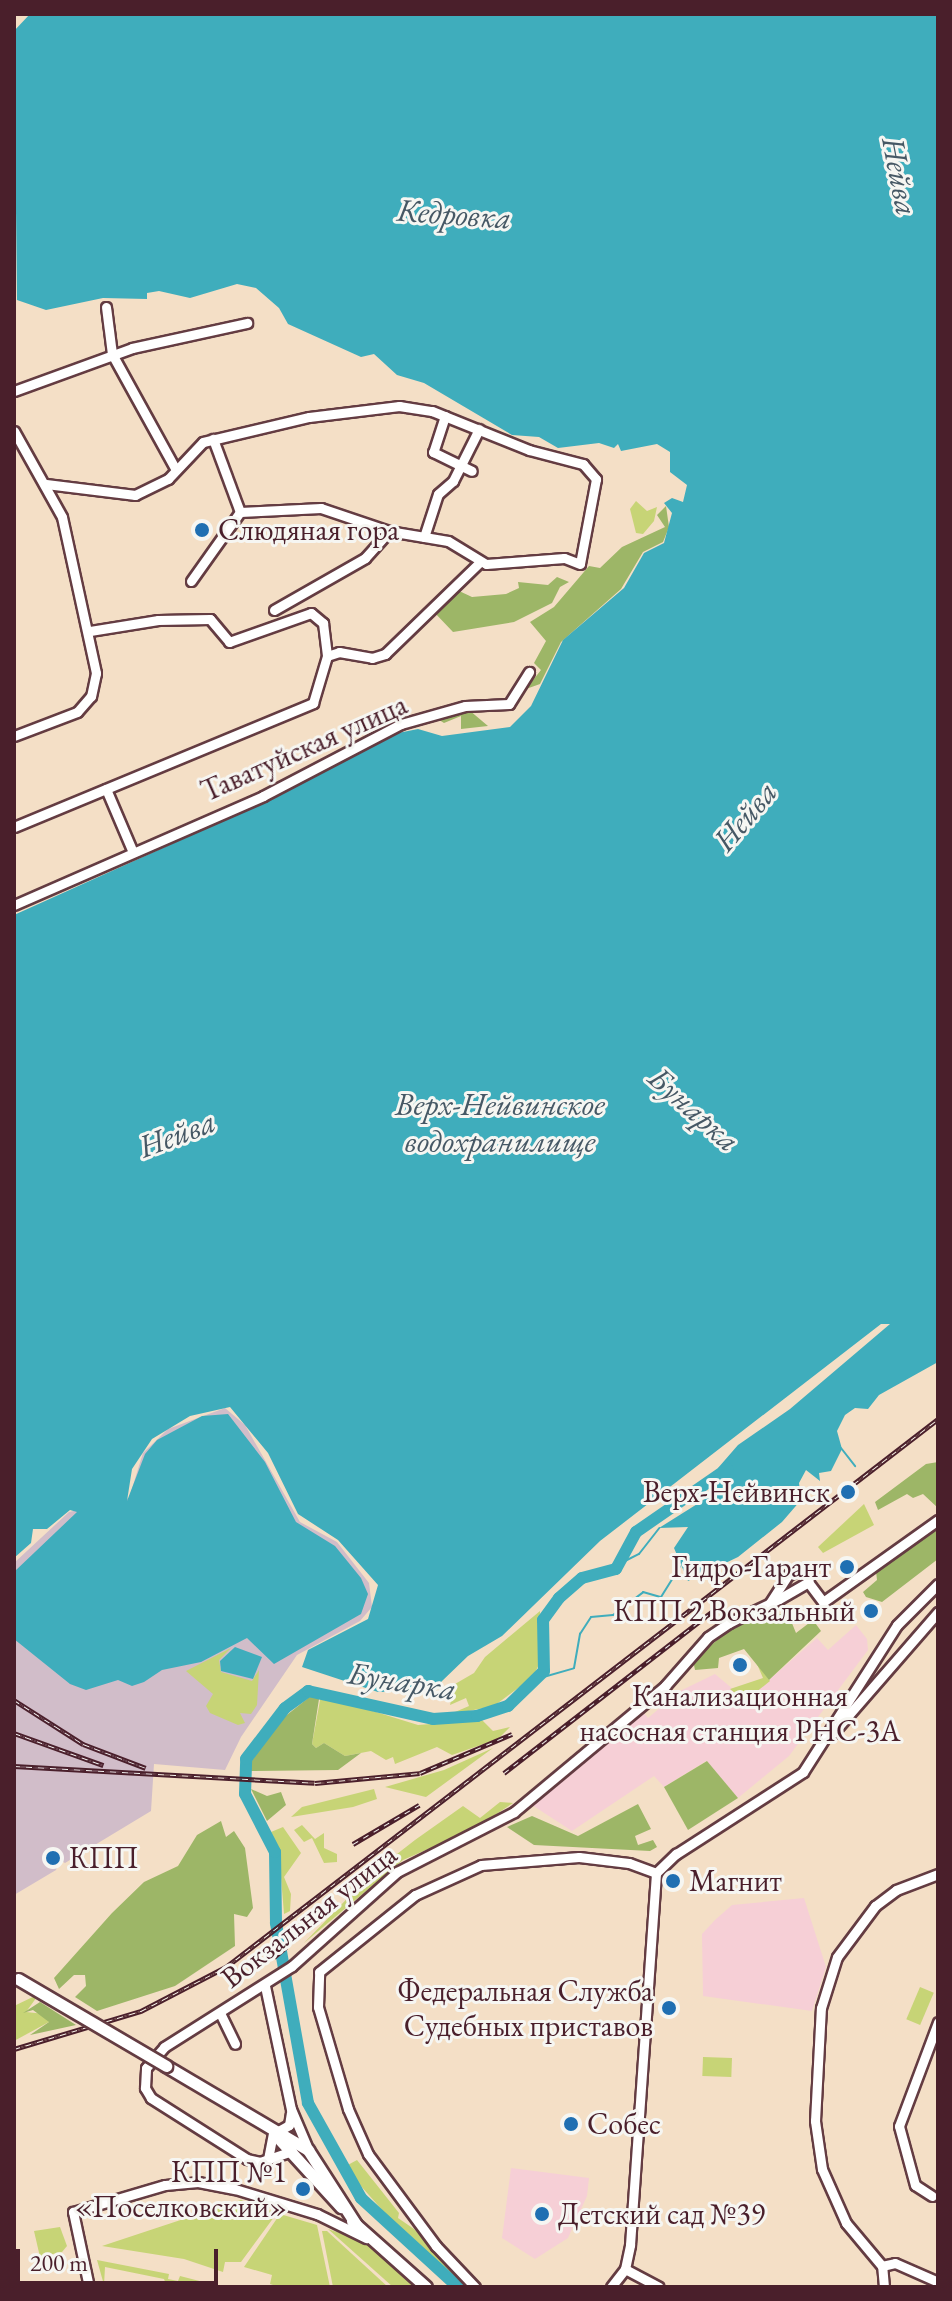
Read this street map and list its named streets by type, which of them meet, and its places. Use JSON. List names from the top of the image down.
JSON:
{
  "streets": {
    "street": ["Таватуйская улица", "Вокзальная улица"]
  },
  "water": [
    "Нейва",
    "Кедровка",
    "Верх-Нейвинское водохранилище",
    "Бунарка"
  ],
  "places": [
    "Слюдяная гора",
    "Верх-Нейвинск",
    "Гидро-Гарант",
    "КПП 2 Вокзальный",
    "Канализационная насосная станция РНС-3А",
    "КПП",
    "Магнит",
    "Федеральная Служба Судебных приставов",
    "Собес",
    "КПП №1 «Поселковский»",
    "Детский сад №39"
  ],
  "scale_bar": "200 m"
}
